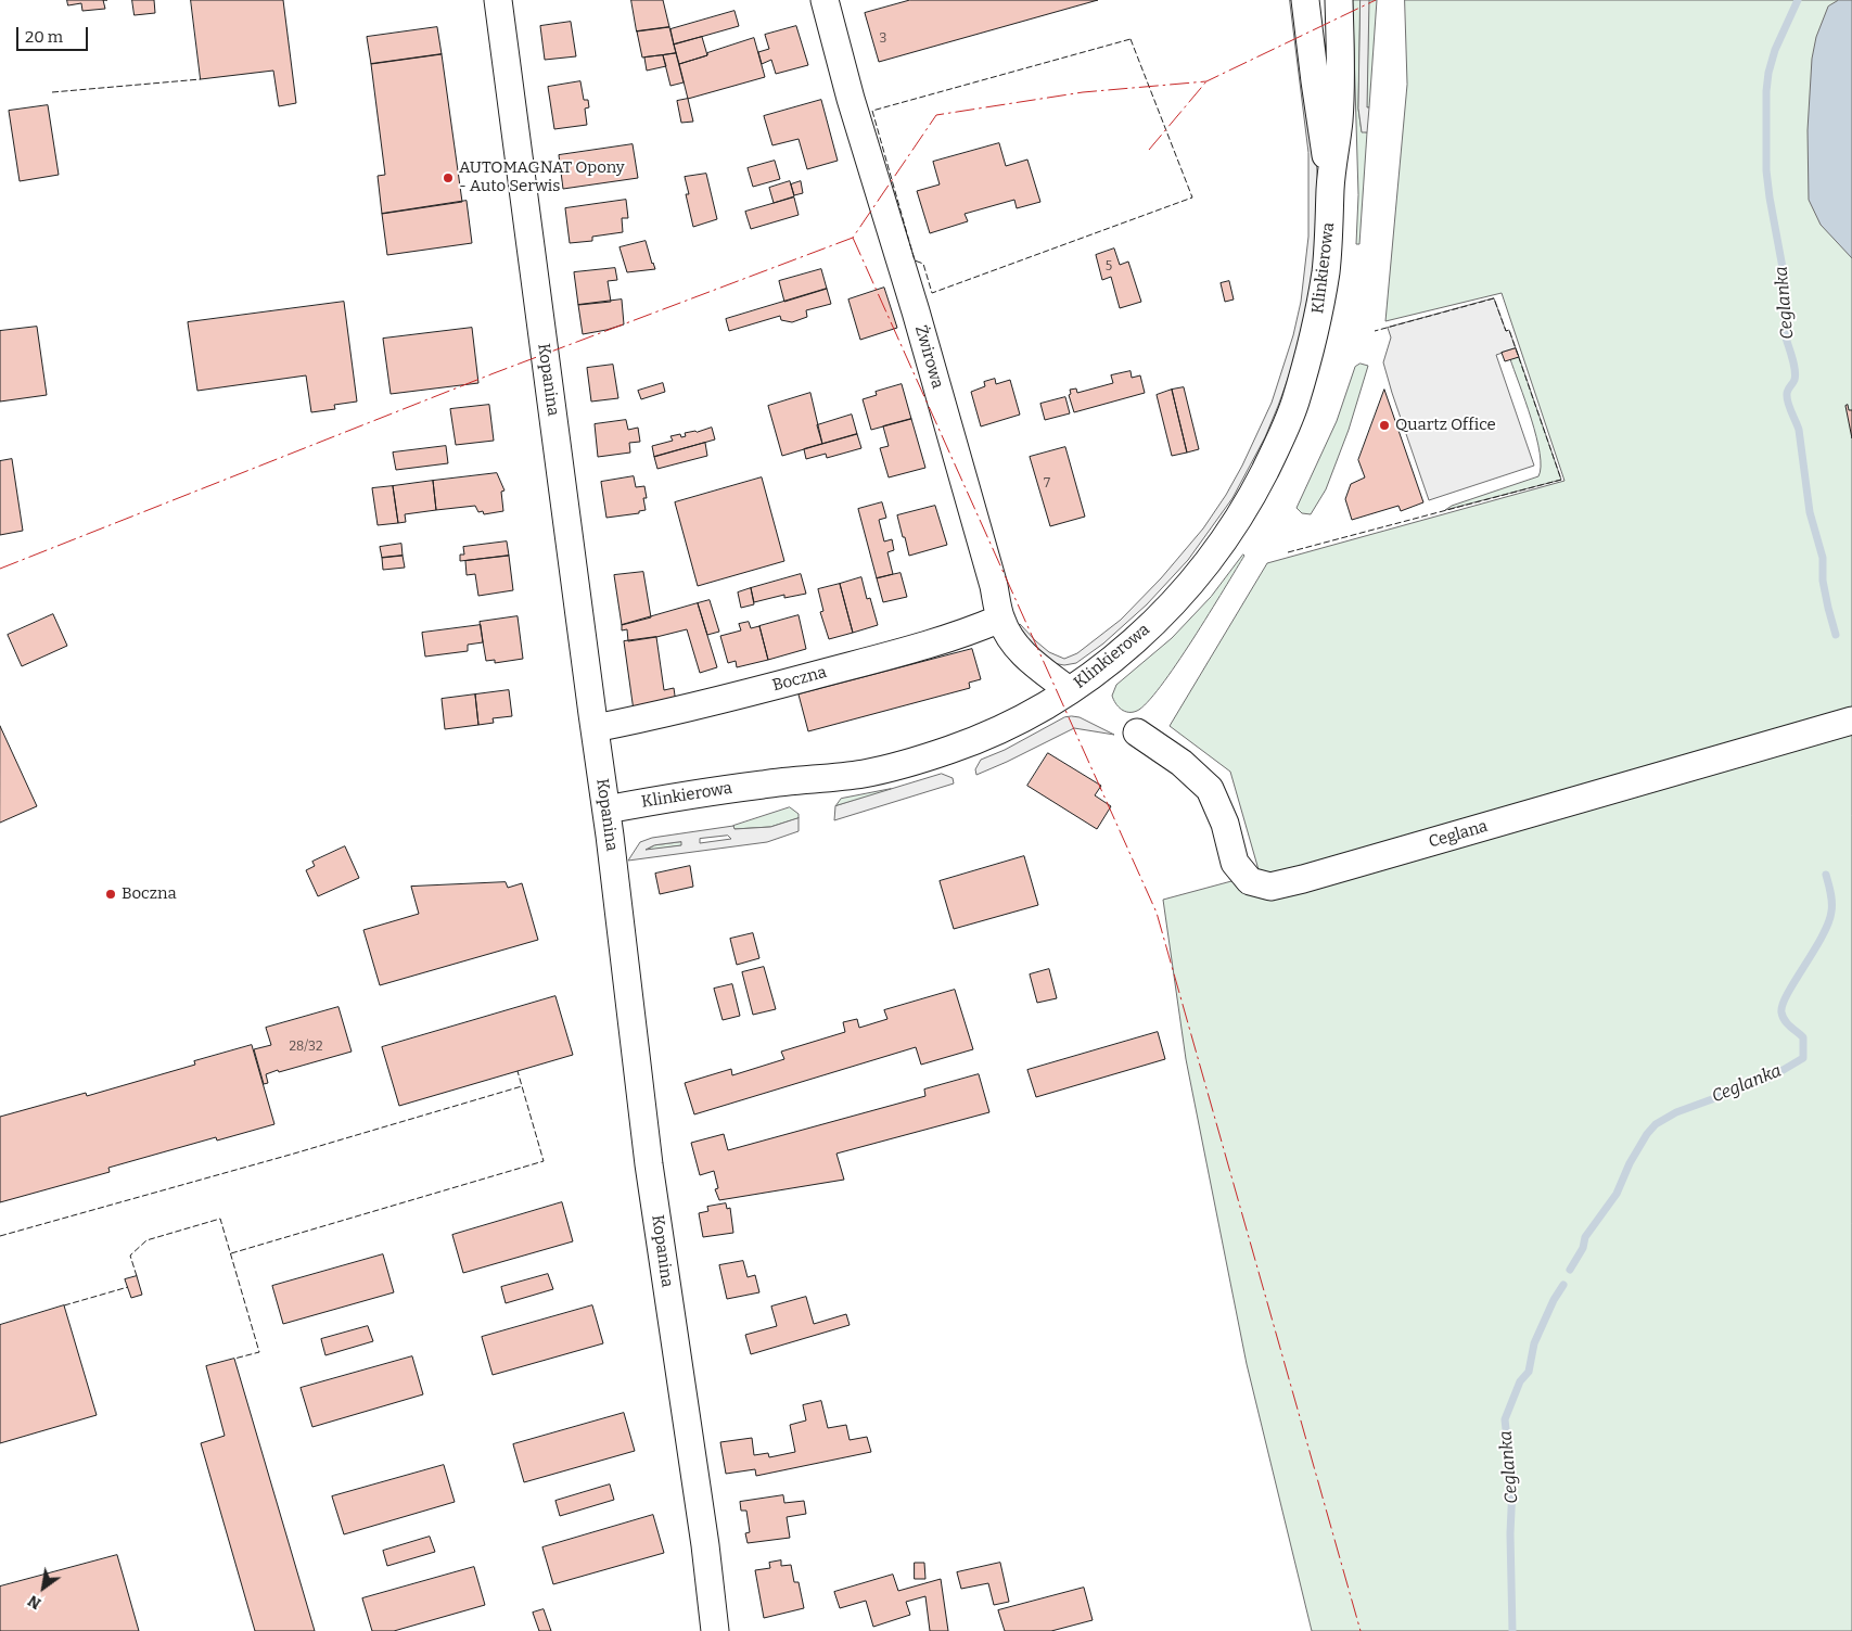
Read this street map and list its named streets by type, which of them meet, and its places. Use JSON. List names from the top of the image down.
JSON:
{
  "streets": {
    "street": [
      "Klinkierowa",
      "Żwirowa",
      "Kopanina",
      "Boczna",
      "Ceglana"
    ]
  },
  "crossings": [
    ["Klinkierowa", "Żwirowa"],
    ["Klinkierowa", "Kopanina"],
    ["Żwirowa", "Boczna"],
    ["Kopanina", "Boczna"]
  ],
  "water": ["Ceglanka"],
  "places": ["AUTOMAGNAT Opony - Auto Serwis", "Quartz Office", "Boczna"],
  "house_numbers": [
    "3",
    "5",
    "7",
    "28/32"
  ],
  "scale_bar": "20 m",
  "north": "bottom left"
}
